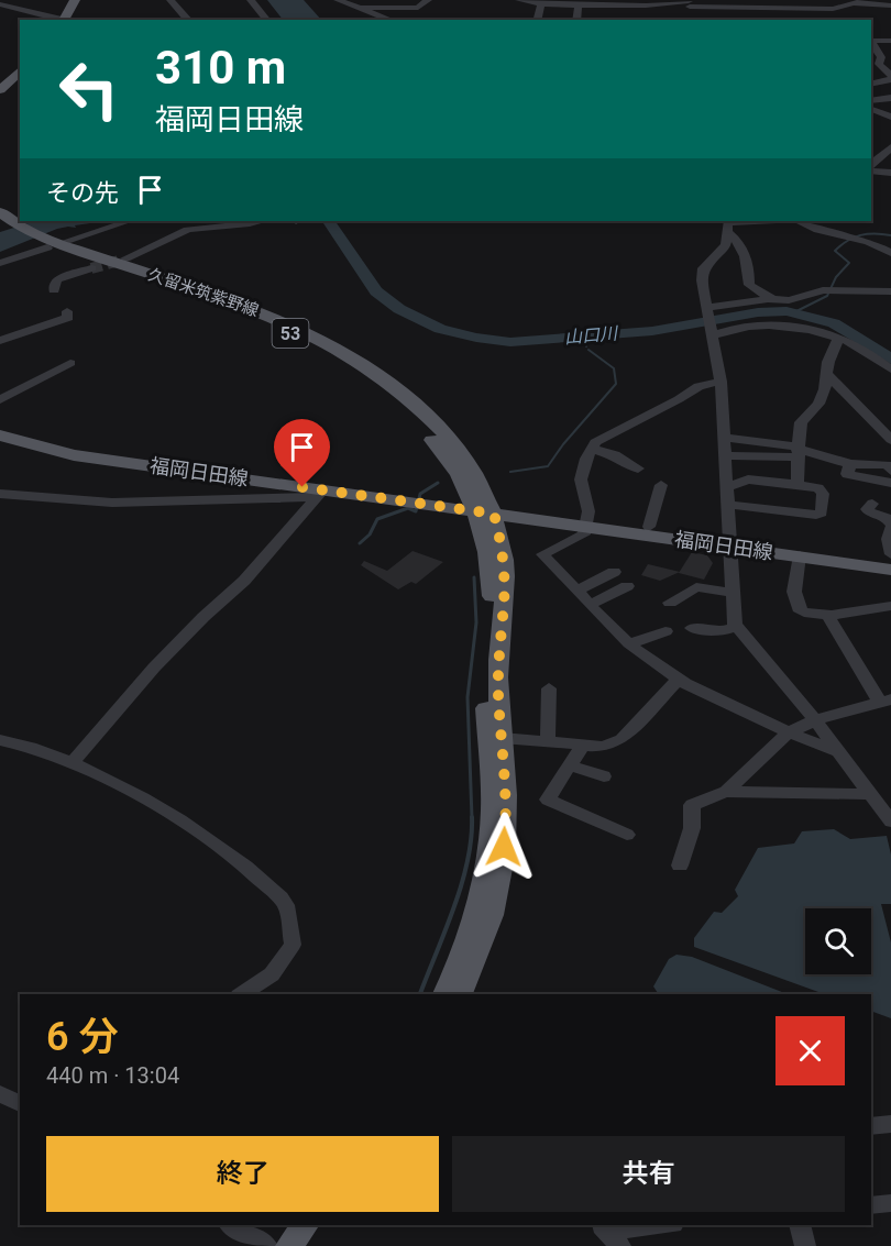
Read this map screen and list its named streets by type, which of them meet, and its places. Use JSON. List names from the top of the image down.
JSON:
{
  "streets": {
    "main road": ["久留米筑紫野線", "53", "福岡日田線"]
  },
  "crossings": [
    ["久留米筑紫野線", "福岡日田線"]
  ],
  "water": ["山口川"],
  "page": {
    "turn": ["310 m", "福岡日田線"],
    "then": "その先",
    "heading": ["6 分", "440 m · 13:04"],
    "buttons": ["終了", "共有"]
  }
}
